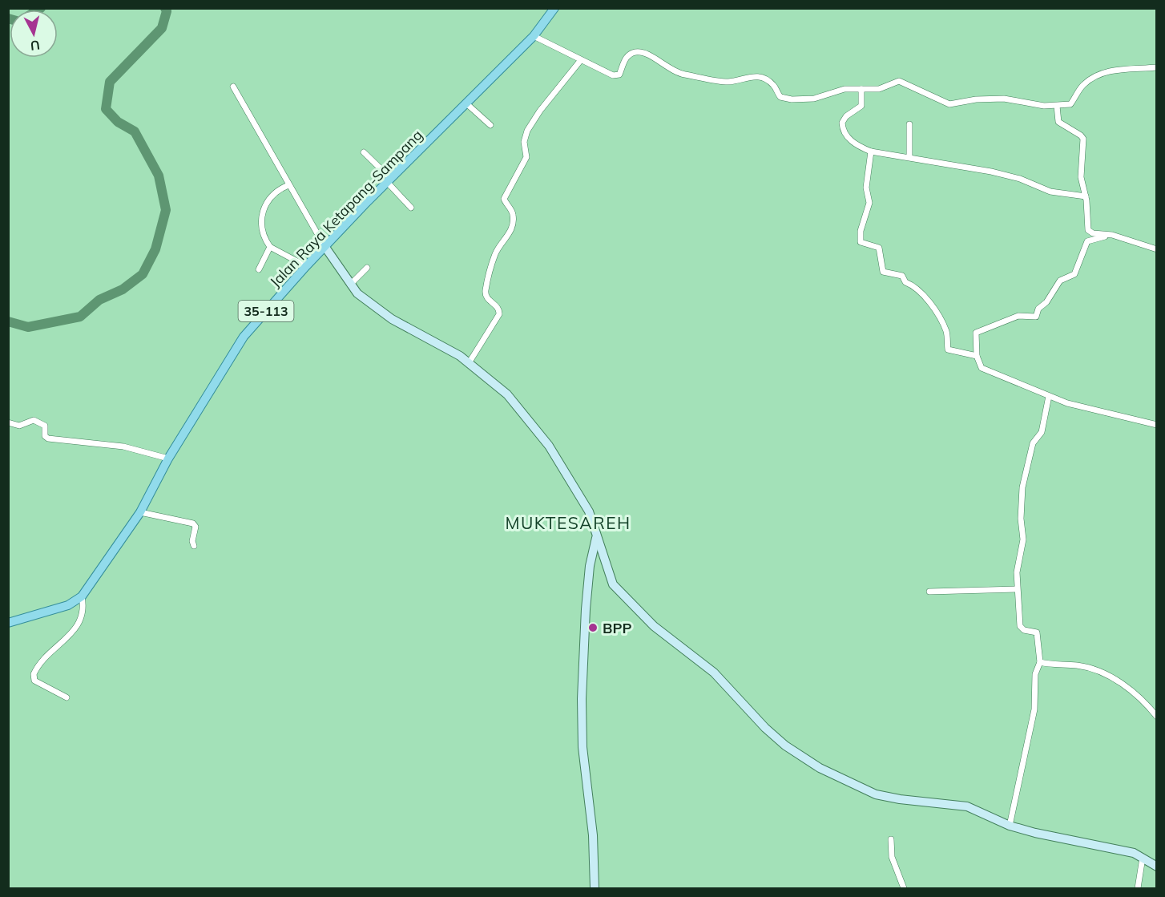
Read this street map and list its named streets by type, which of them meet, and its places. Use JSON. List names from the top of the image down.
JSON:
{
  "streets": {
    "main road": ["Jalan Raya Ketapang-Sampang", "35-113"]
  },
  "districts": ["MUKTESAREH"],
  "places": ["BPP"],
  "north": "bottom"
}
